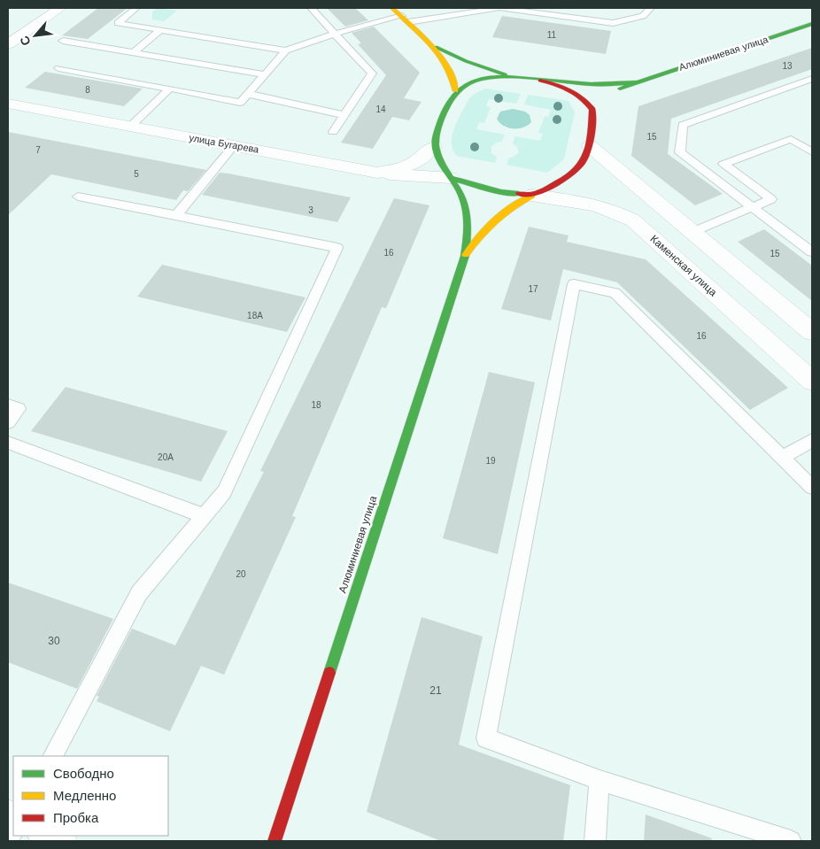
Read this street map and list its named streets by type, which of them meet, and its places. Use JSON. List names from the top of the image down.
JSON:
{
  "streets": {
    "main road": ["Алюминиевая улица"],
    "street": ["улица Бугарева", "Каменская улица"]
  },
  "crossings": [
    ["улица Бугарева", "Каменская улица"]
  ],
  "house_numbers": [
    "11",
    "13",
    "8",
    "14",
    "15",
    "7",
    "5",
    "3",
    "16",
    "15",
    "17",
    "18А",
    "16",
    "18",
    "20А",
    "19",
    "20",
    "30",
    "21"
  ],
  "legend": ["Свободно", "Медленно", "Пробка"],
  "north": "bottom left"
}
